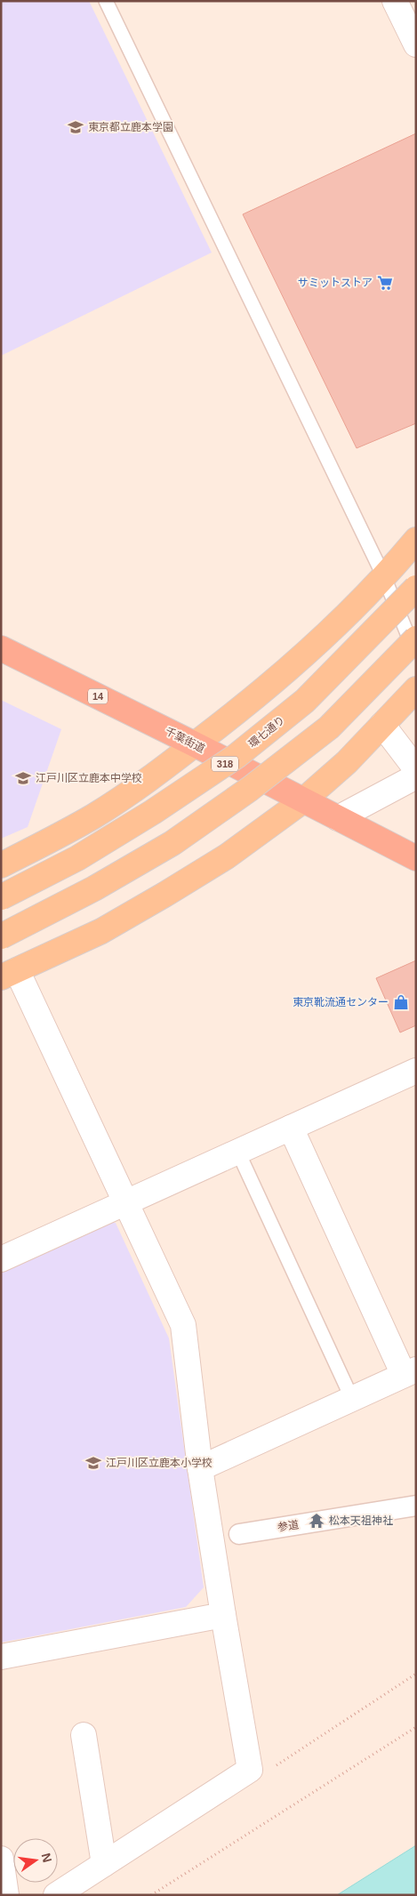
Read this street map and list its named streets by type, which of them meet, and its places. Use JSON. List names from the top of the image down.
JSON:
{
  "streets": {
    "highway": ["14", "千葉街道"],
    "main road": ["環七通り", "318"],
    "street": ["参道"]
  },
  "places": {
    "school or university": ["東京都立鹿本学園", "江戸川区立鹿本中学校", "江戸川区立鹿本小学校"],
    "supermarket": ["サミットストア"],
    "shop": ["東京靴流通センター"],
    "temple": ["松本天祖神社"]
  },
  "north": "right"
}
